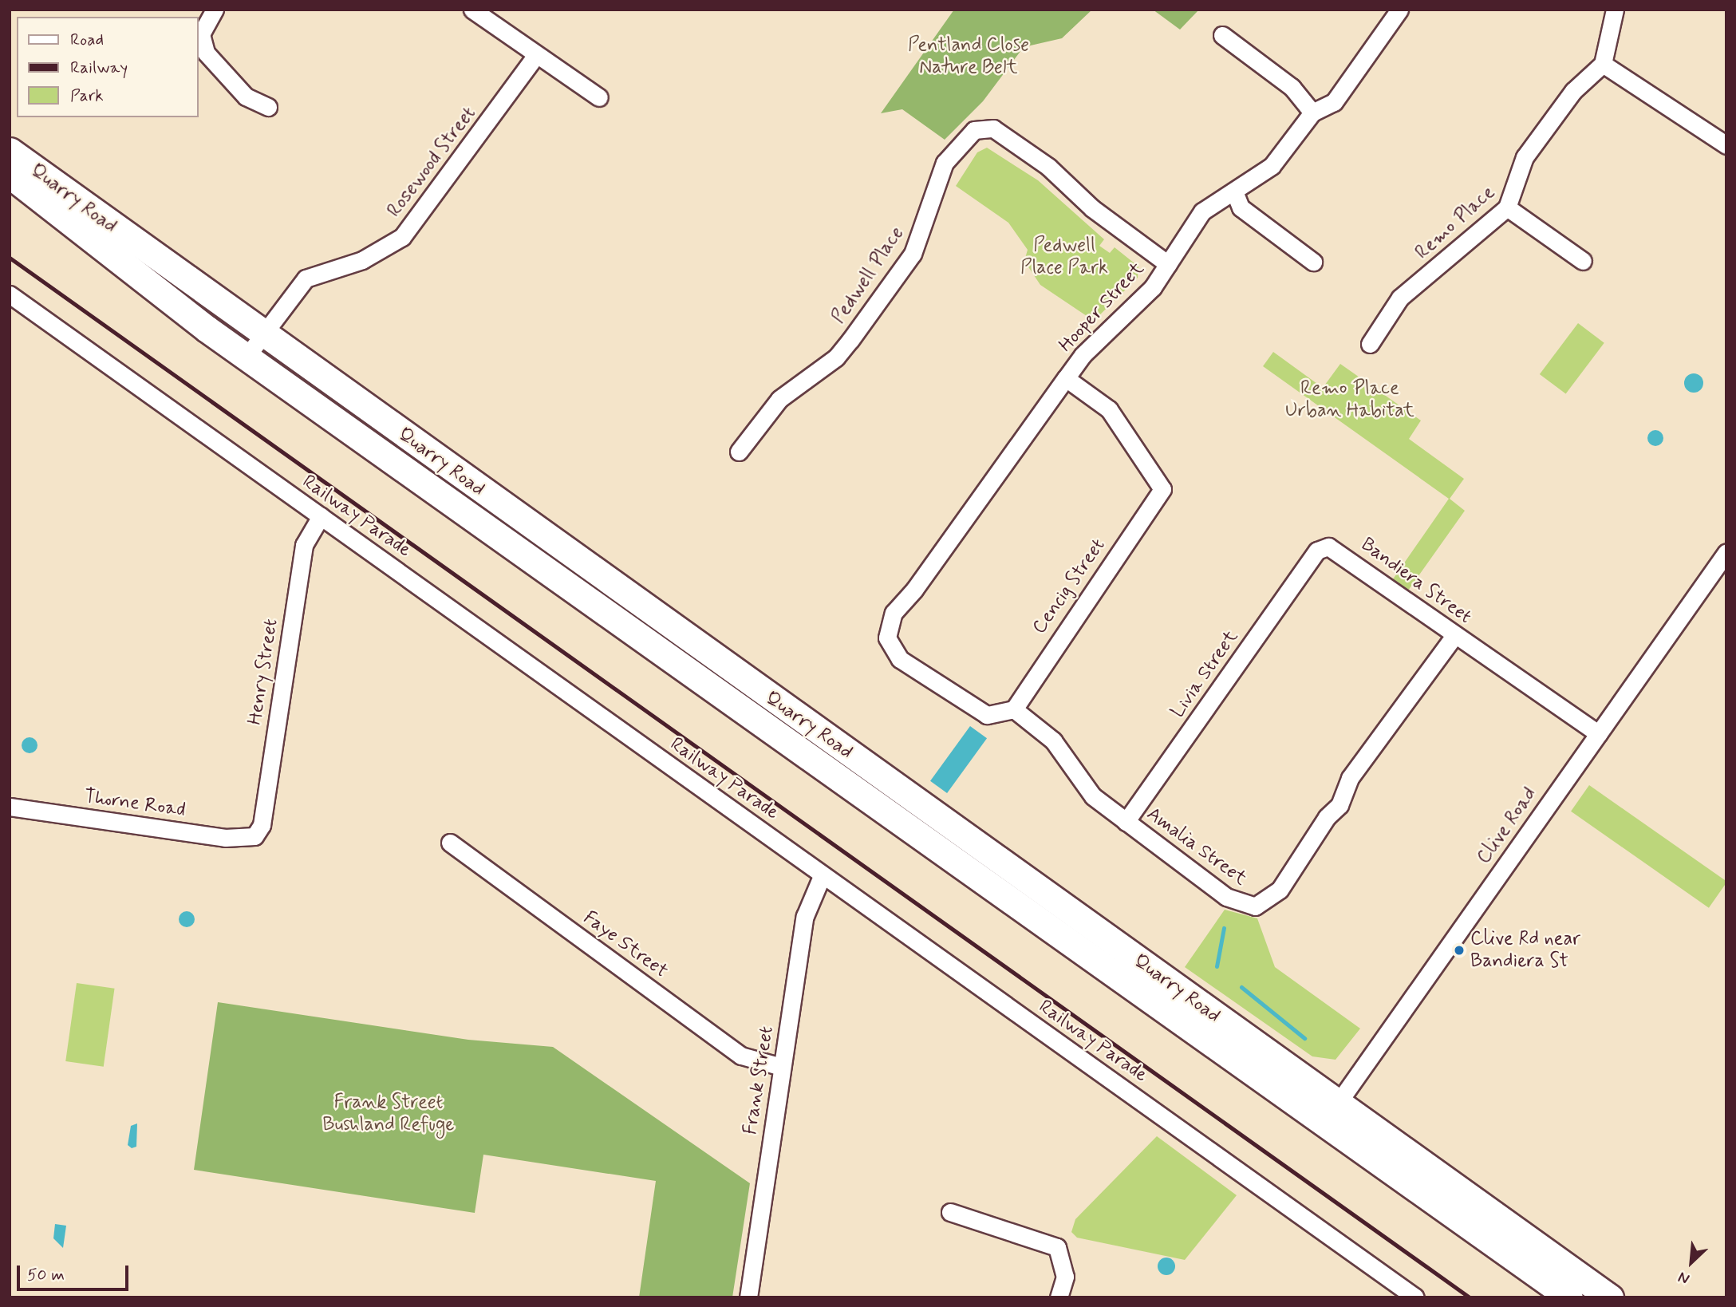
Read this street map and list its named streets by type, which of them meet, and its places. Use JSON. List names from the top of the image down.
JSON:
{
  "streets": {
    "main road": ["Quarry Road"],
    "street": [
      "Rosewood Street",
      "Remo Place",
      "Pedwell Place",
      "Hooper Street",
      "Railway Parade",
      "Bandiera Street",
      "Cencig Street",
      "Henry Street",
      "Livia Street",
      "Thorne Road",
      "Clive Road",
      "Amalia Street",
      "Faye Street",
      "Frank Street"
    ]
  },
  "crossings": [
    ["Rosewood Street", "Quarry Road"],
    ["Quarry Road", "Clive Road"],
    ["Pedwell Place", "Hooper Street"],
    ["Hooper Street", "Cencig Street"],
    ["Hooper Street", "Amalia Street"],
    ["Railway Parade", "Henry Street"],
    ["Railway Parade", "Frank Street"],
    ["Bandiera Street", "Livia Street"],
    ["Bandiera Street", "Clive Road"],
    ["Bandiera Street", "Amalia Street"],
    ["Cencig Street", "Amalia Street"],
    ["Henry Street", "Thorne Road"],
    ["Livia Street", "Amalia Street"],
    ["Faye Street", "Frank Street"]
  ],
  "parks": [
    "Pentland Close Nature Belt",
    "Pedwell Place Park",
    "Remo Place Urban Habitat",
    "Frank Street Bushland Refuge"
  ],
  "places": ["Clive Rd near Bandiera St"],
  "legend": ["Road", "Railway", "Park"],
  "scale_bar": "50 m",
  "north": "bottom left"
}
